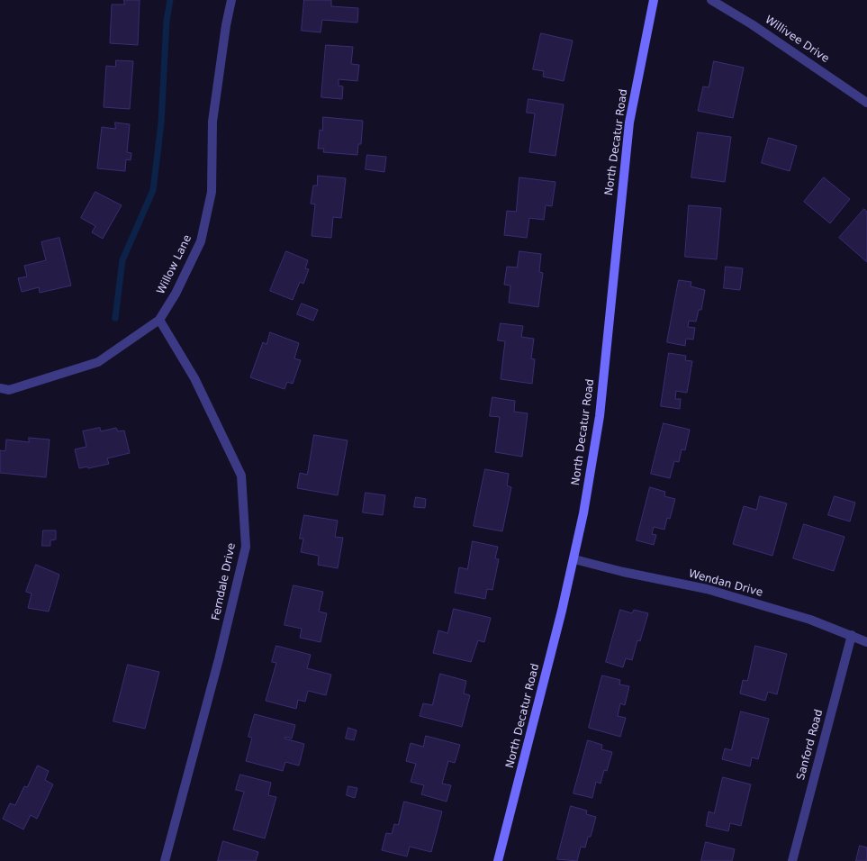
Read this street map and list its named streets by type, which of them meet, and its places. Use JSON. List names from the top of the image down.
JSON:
{
  "streets": {
    "main road": ["North Decatur Road"],
    "street": [
      "Willivee Drive",
      "Willow Lane",
      "Ferndale Drive",
      "Wendan Drive",
      "Sanford Road"
    ]
  },
  "crossings": [
    ["North Decatur Road", "Wendan Drive"],
    ["Willow Lane", "Ferndale Drive"],
    ["Wendan Drive", "Sanford Road"]
  ]
}
